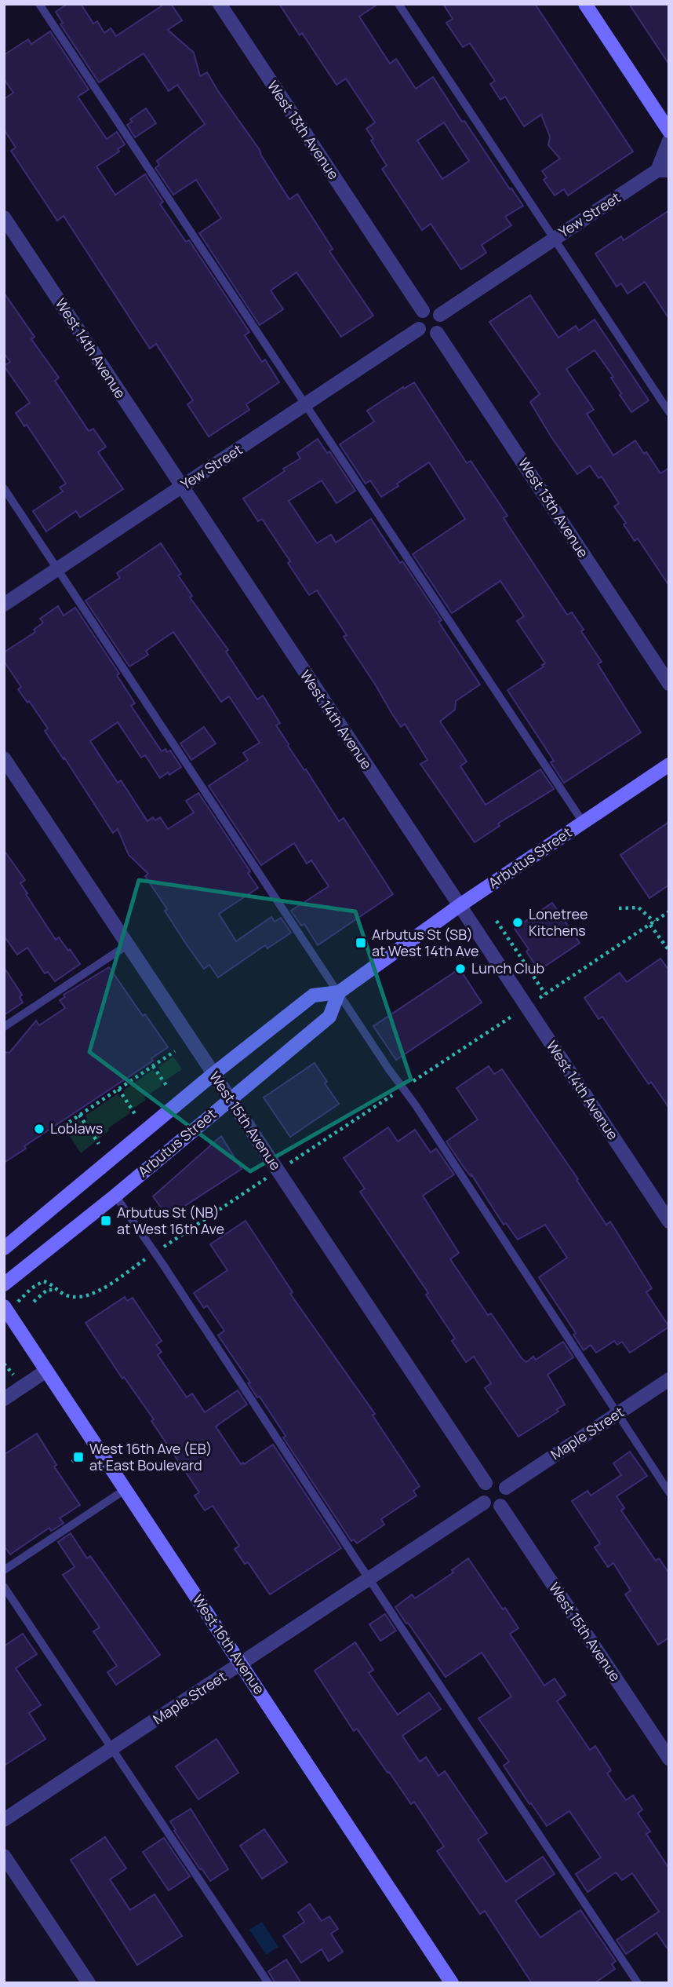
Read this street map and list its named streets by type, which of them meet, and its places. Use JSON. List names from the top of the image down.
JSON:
{
  "streets": {
    "main road": ["Arbutus Street", "West 16th Avenue"],
    "street": [
      "West 13th Avenue",
      "Yew Street",
      "West 14th Avenue",
      "West 15th Avenue",
      "Maple Street"
    ]
  },
  "crossings": [
    ["West 13th Avenue", "Yew Street"],
    ["Yew Street", "West 14th Avenue"],
    ["West 14th Avenue", "Arbutus Street"],
    ["Arbutus Street", "West 15th Avenue"],
    ["West 15th Avenue", "Maple Street"],
    ["Maple Street", "West 16th Avenue"]
  ],
  "places": {
    "other": ["Lonetree Kitchens", "Lunch Club", "Loblaws"],
    "transit": ["Arbutus St (SB) at West 14th Ave", "Arbutus St (NB) at West 16th Ave", "West 16th Ave (EB) at East Boulevard"]
  }
}
